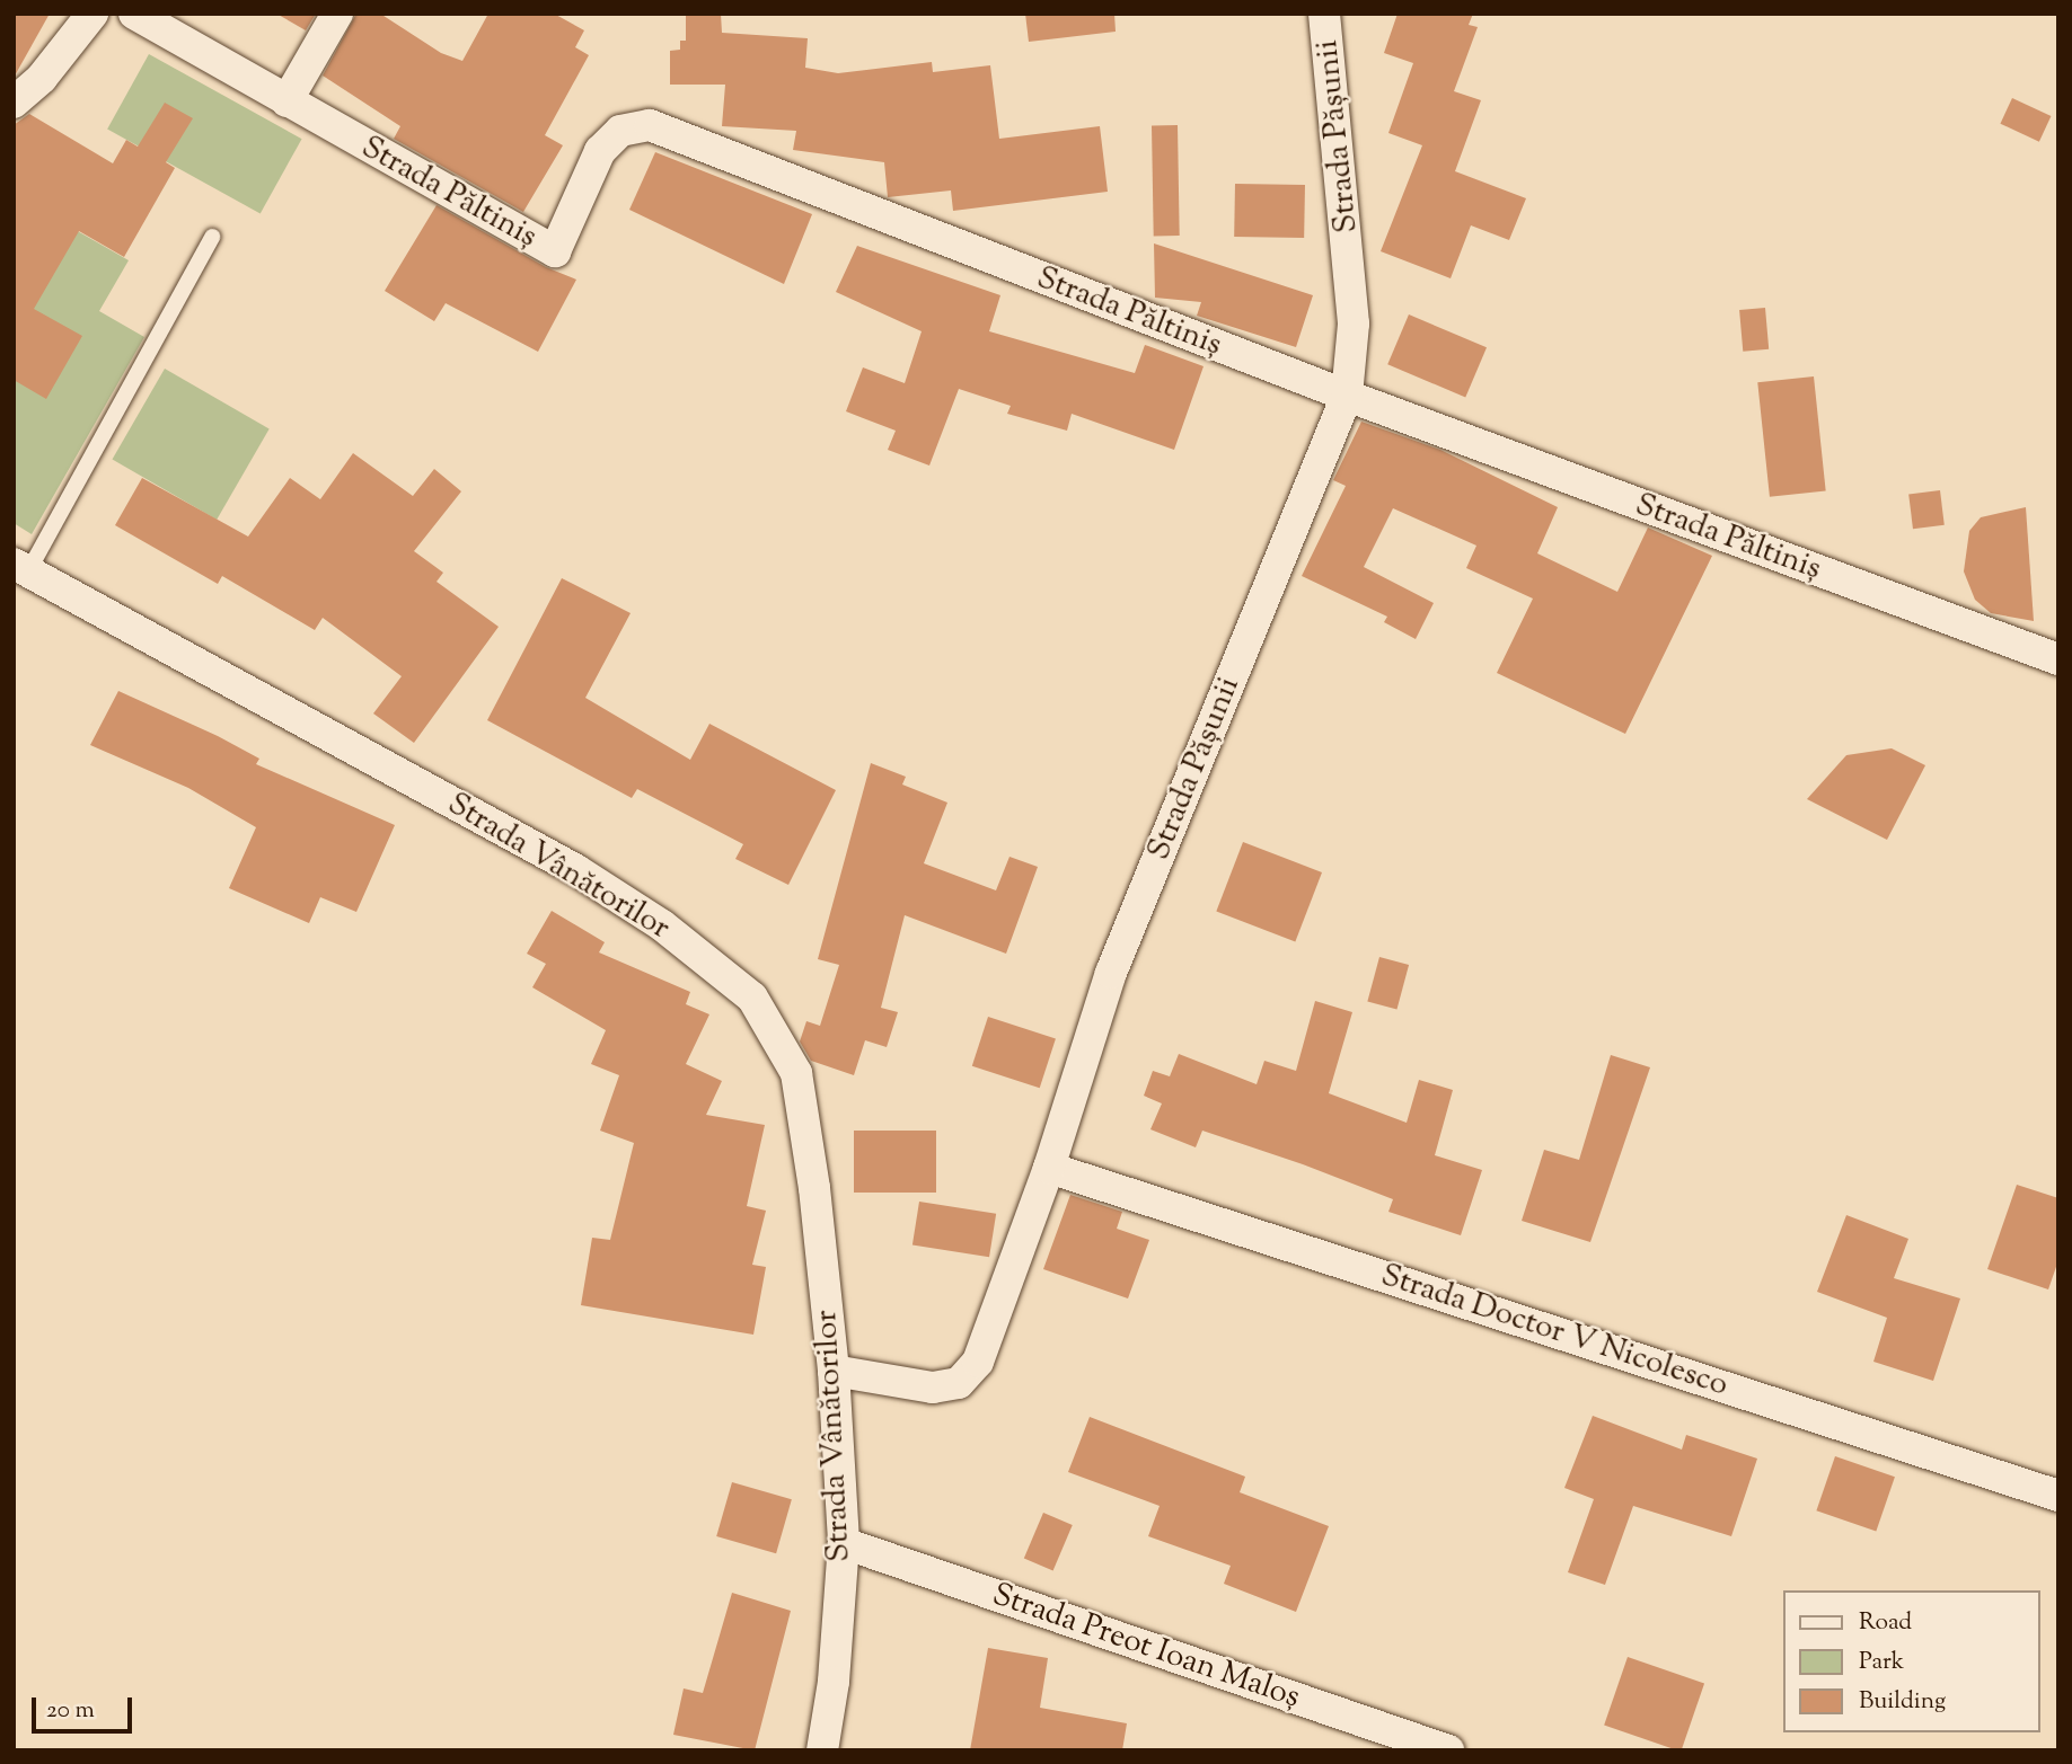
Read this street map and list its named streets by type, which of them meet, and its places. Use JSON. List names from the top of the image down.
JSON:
{
  "streets": {
    "street": [
      "Strada Pășunii",
      "Strada Păltiniș",
      "Strada Vânătorilor",
      "Strada Doctor V Nicolesco",
      "Strada Preot Ioan Maloș"
    ]
  },
  "crossings": [
    ["Strada Pășunii", "Strada Păltiniș"],
    ["Strada Pășunii", "Strada Vânătorilor"],
    ["Strada Pășunii", "Strada Doctor V Nicolesco"],
    ["Strada Vânătorilor", "Strada Preot Ioan Maloș"]
  ],
  "legend": ["Road", "Park", "Building"],
  "scale_bar": "20 m"
}
